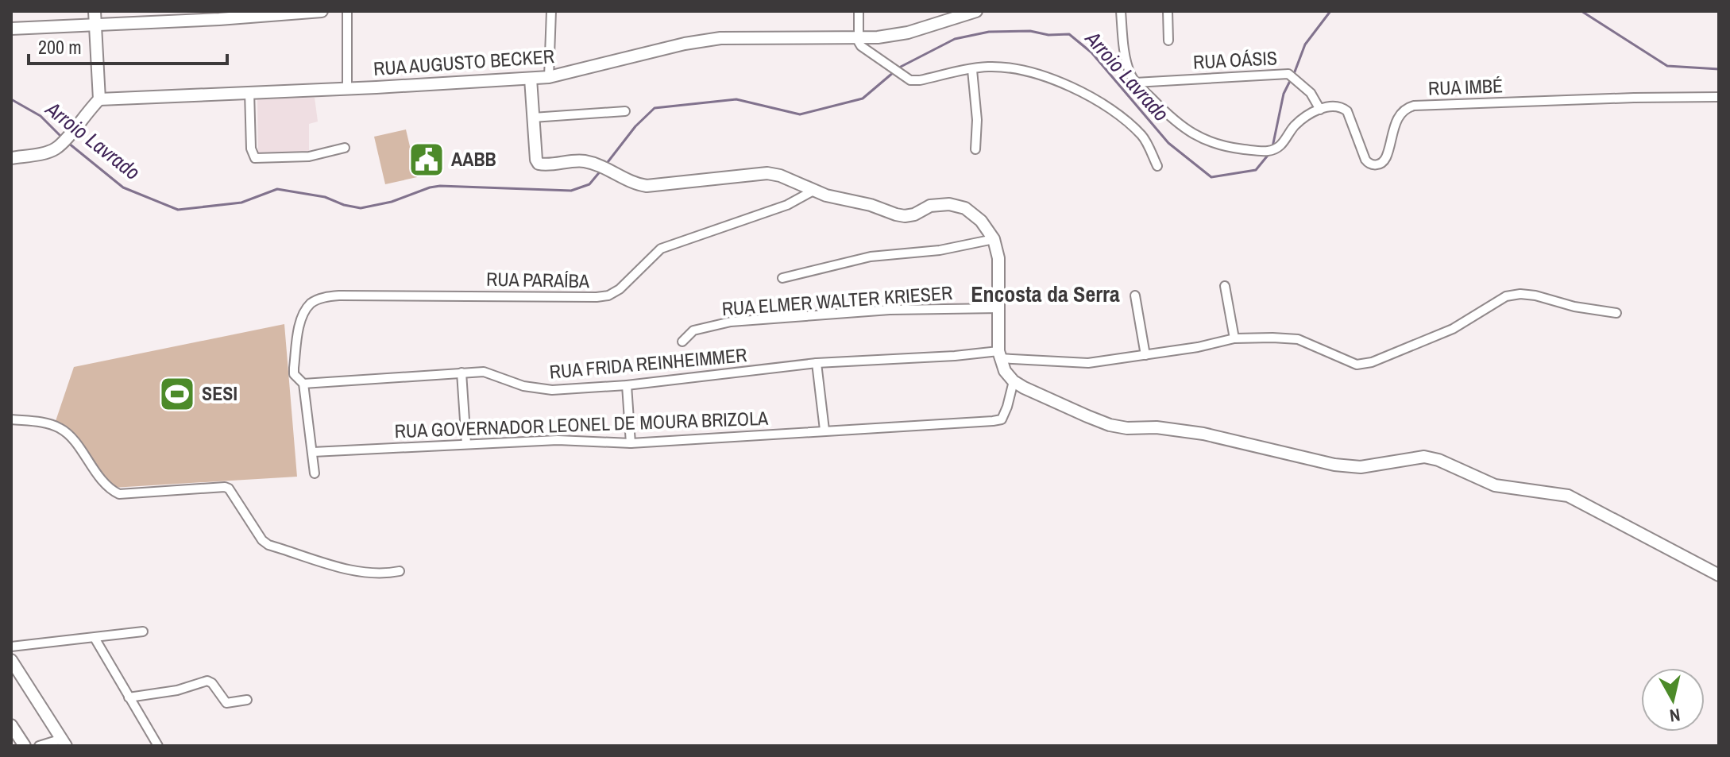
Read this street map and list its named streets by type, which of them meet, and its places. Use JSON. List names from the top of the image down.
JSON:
{
  "streets": {
    "street": [
      "RUA OÁSIS",
      "RUA AUGUSTO BECKER",
      "RUA IMBÉ",
      "RUA PARAÍBA",
      "RUA ELMER WALTER KRIESER",
      "RUA FRIDA REINHEIMMER",
      "RUA GOVERNADOR LEONEL DE MOURA BRIZOLA"
    ]
  },
  "crossings": [
    ["RUA OÁSIS", "RUA IMBÉ"],
    ["RUA PARAÍBA", "RUA FRIDA REINHEIMMER"]
  ],
  "districts": ["Encosta da Serra"],
  "water": ["Arroio Lavrado"],
  "places": {
    "public building": ["AABB"],
    "sports": ["SESI"]
  },
  "scale_bar": "200 m",
  "north": "bottom"
}
